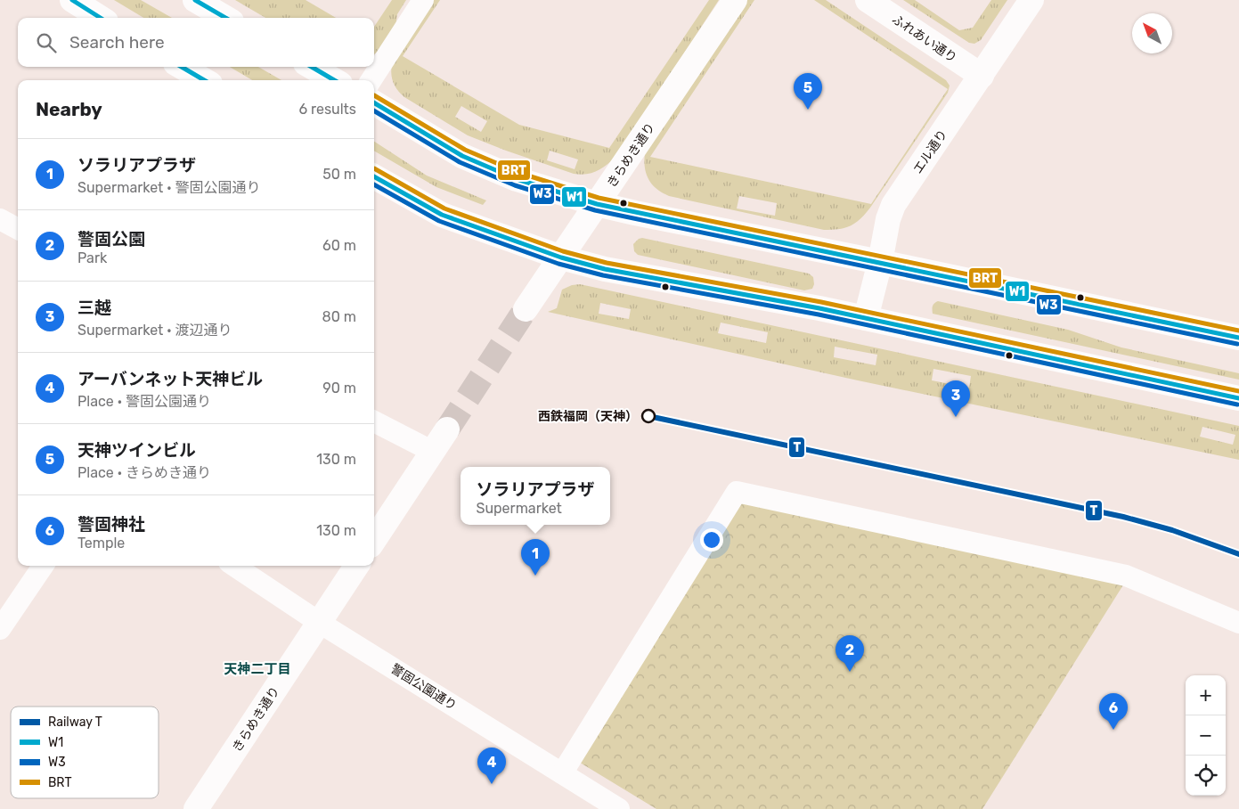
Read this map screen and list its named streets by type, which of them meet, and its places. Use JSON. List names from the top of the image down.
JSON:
{
  "streets": {
    "main road": ["ふれあい通り", "エル通り", "きらめき通り"],
    "street": ["警固公園通り"]
  },
  "crossings": [
    ["ふれあい通り", "エル通り"],
    ["きらめき通り", "警固公園通り"]
  ],
  "districts": ["天神二丁目"],
  "places": ["西鉄福岡（天神）"],
  "lines": [
    "transit line W1",
    "transit line BRT",
    "transit line W3",
    "rail line T"
  ],
  "legend": [
    "Railway T",
    "W1",
    "W3",
    "BRT"
  ],
  "north": "top left",
  "page": {
    "search": "Search here",
    "pins": [
      "5",
      "3",
      "1",
      "2",
      "6",
      "4"
    ],
    "heading": ["Nearby", "6 results"],
    "list": [
      {
        "mark": "1",
        "name": "ソラリアプラザ",
        "note": "Supermarket · 警固公園通り",
        "value": "50 m"
      },
      {
        "mark": "2",
        "name": "警固公園",
        "note": "Park",
        "value": "60 m"
      },
      {
        "mark": "3",
        "name": "三越",
        "note": "Supermarket · 渡辺通り",
        "value": "80 m"
      },
      {
        "mark": "4",
        "name": "アーバンネット天神ビル",
        "note": "Place · 警固公園通り",
        "value": "90 m"
      },
      {
        "mark": "5",
        "name": "天神ツインビル",
        "note": "Place · きらめき通り",
        "value": "130 m"
      },
      {
        "mark": "6",
        "name": "警固神社",
        "note": "Temple",
        "value": "130 m"
      }
    ],
    "popup": ["ソラリアプラザ", "Supermarket"],
    "map_buttons": ["+", "−"]
  }
}
